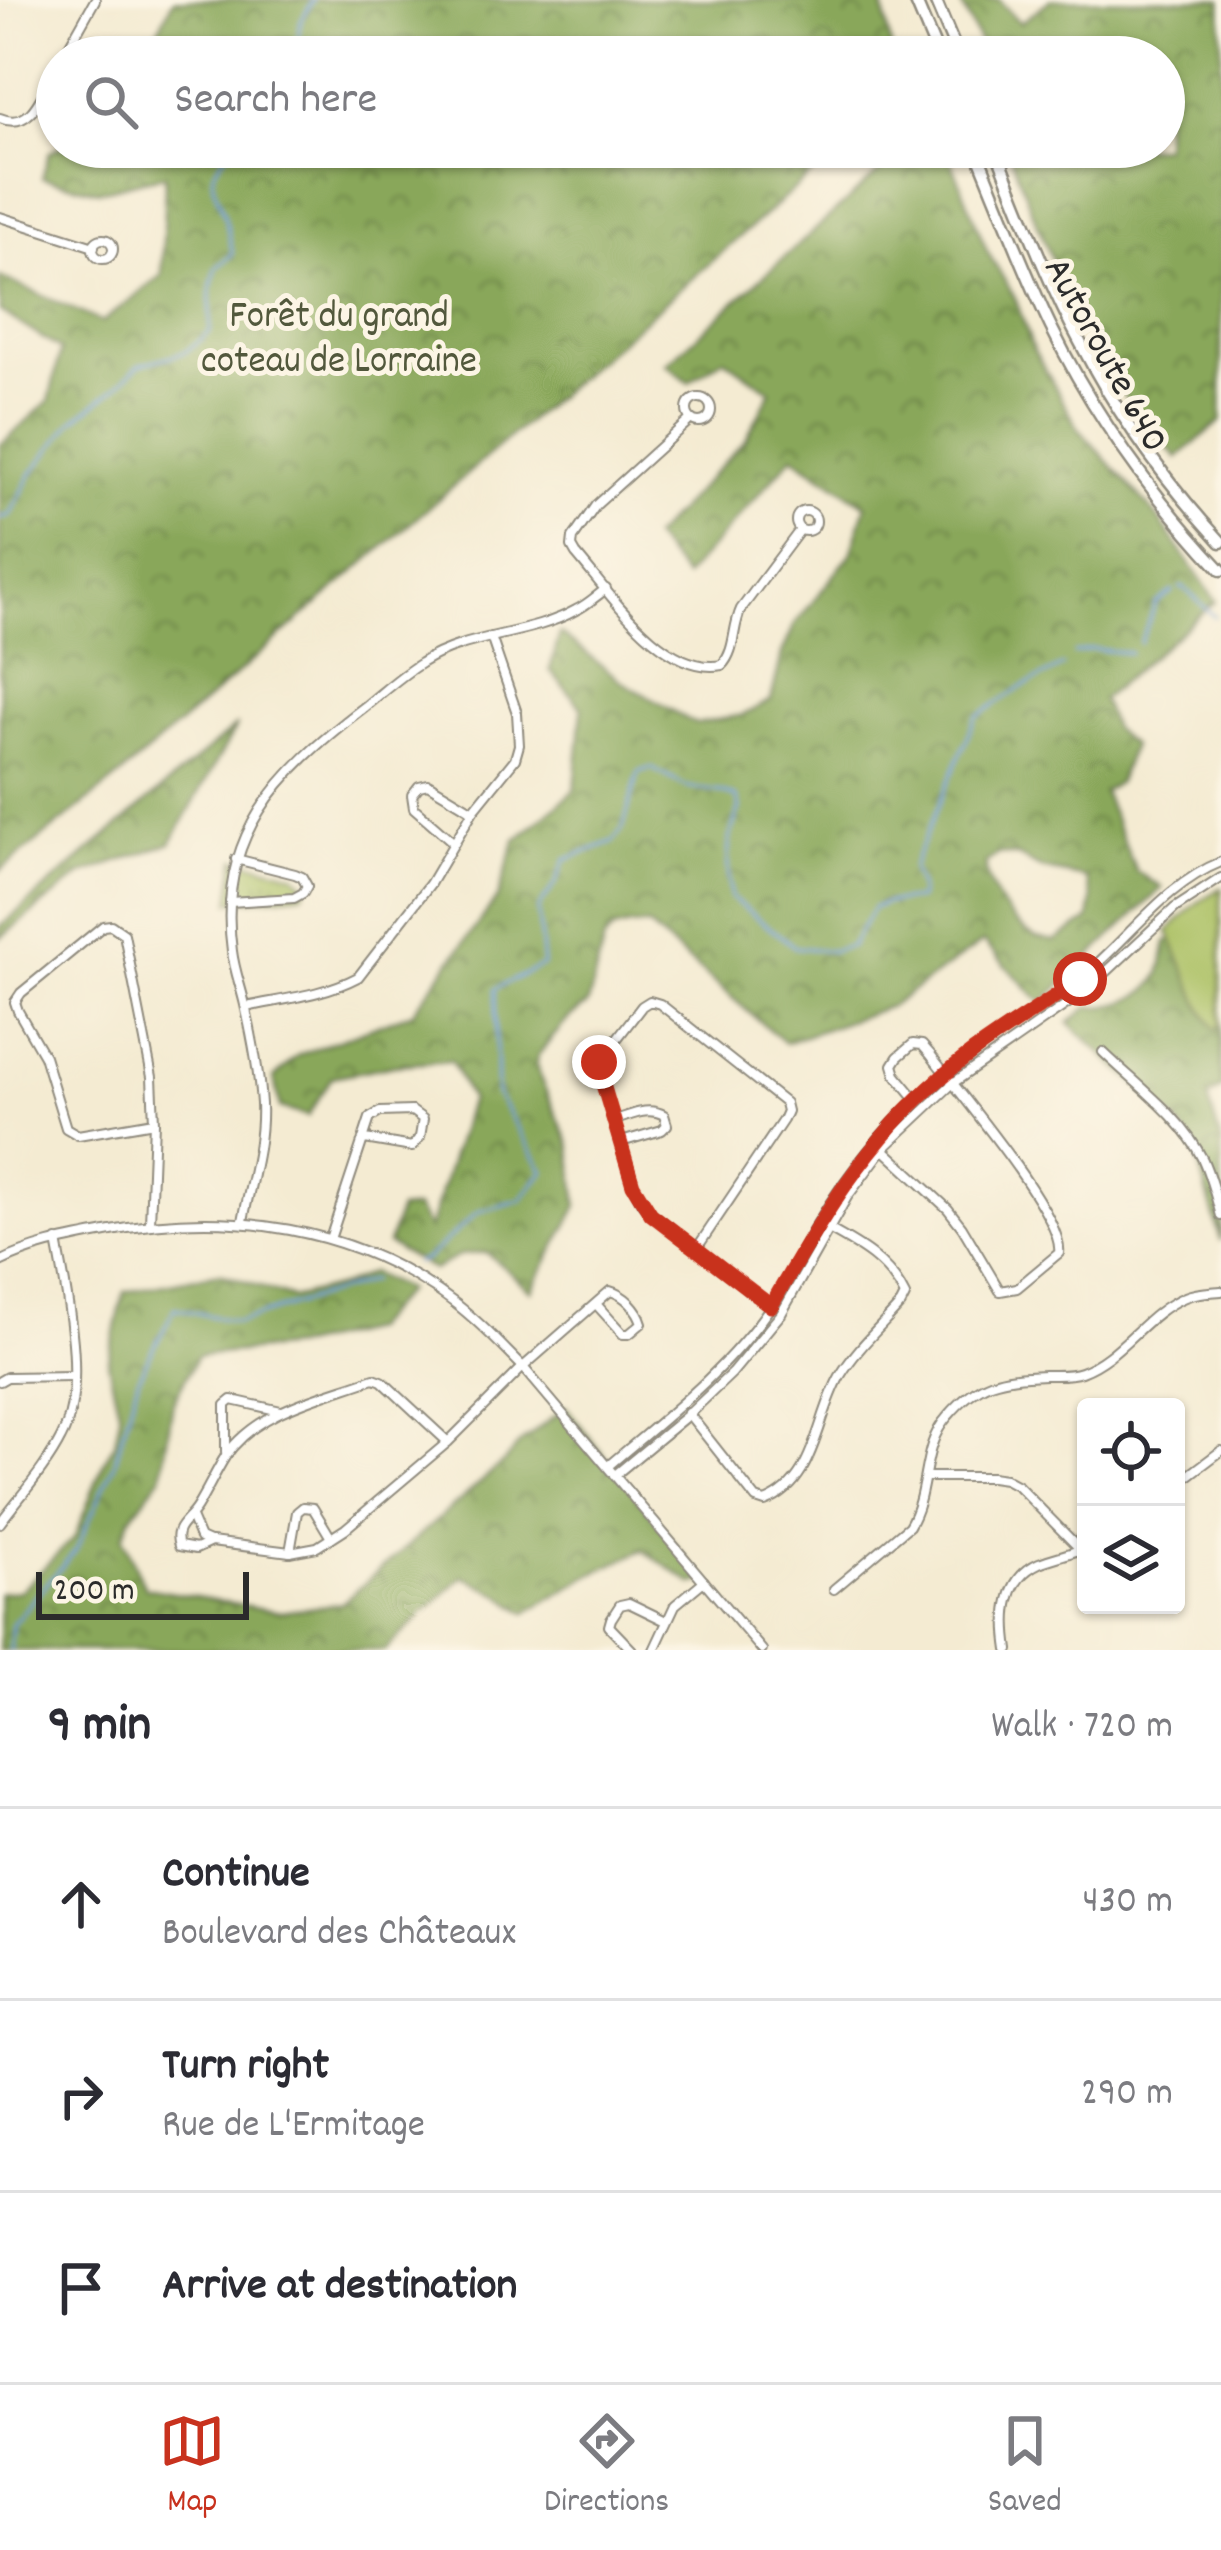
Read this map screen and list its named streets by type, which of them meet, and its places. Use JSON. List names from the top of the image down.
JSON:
{
  "streets": {
    "highway": ["Autoroute 640"]
  },
  "parks": ["Forêt du grand coteau de Lorraine"],
  "scale_bar": "200 m",
  "page": {
    "search": "Search here",
    "scale": "200 m",
    "heading": ["9 min", "Walk · 720 m"],
    "list": [
      ["Continue", "Boulevard des Châteaux", "430 m"],
      ["Turn right", "Rue de L'Ermitage", "290 m"],
      "Arrive at destination"
    ],
    "nav": ["Map", "Directions", "Saved"]
  }
}
